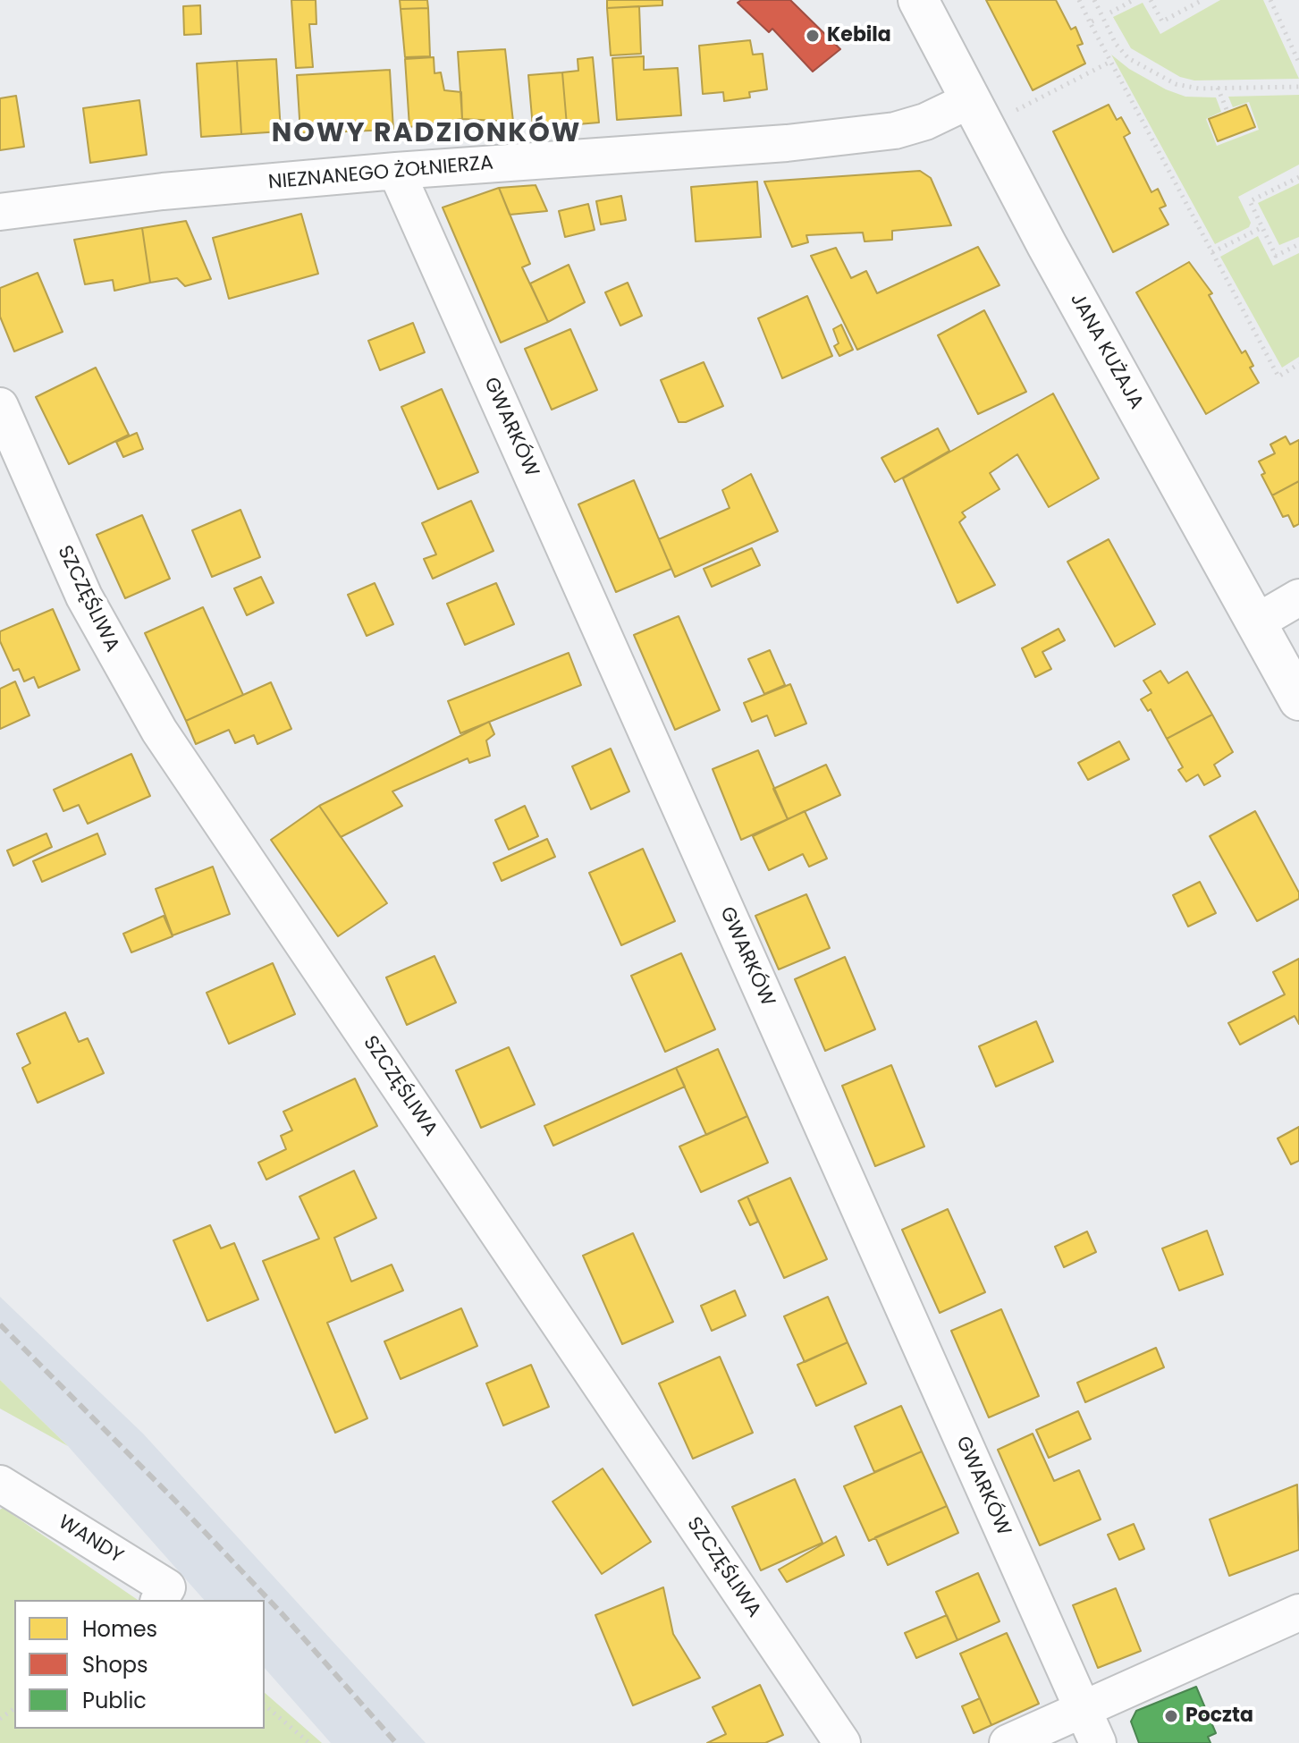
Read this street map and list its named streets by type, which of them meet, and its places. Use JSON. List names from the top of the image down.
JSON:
{
  "streets": {
    "street": [
      "NIEZNANEGO ŻOŁNIERZA",
      "JANA KUŻAJA",
      "GWARKÓW",
      "SZCZĘŚLIWA",
      "WANDY"
    ]
  },
  "crossings": [
    ["NIEZNANEGO ŻOŁNIERZA", "JANA KUŻAJA"],
    ["NIEZNANEGO ŻOŁNIERZA", "GWARKÓW"]
  ],
  "districts": ["NOWY RADZIONKÓW"],
  "places": ["Kebila", "Poczta"],
  "legend": ["Homes", "Shops", "Public"]
}
